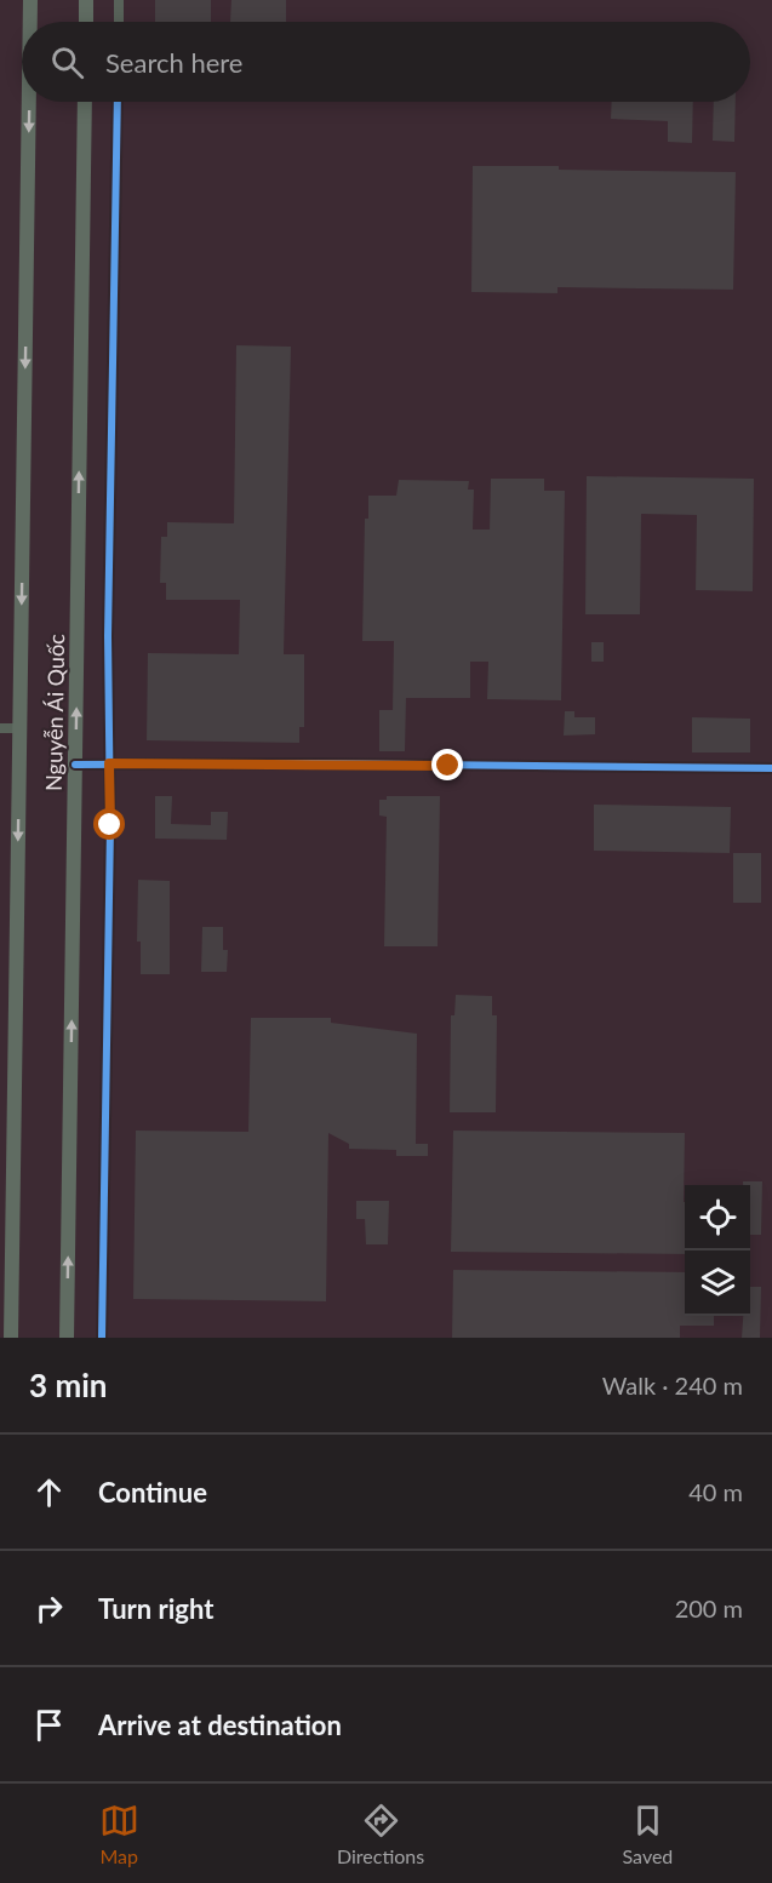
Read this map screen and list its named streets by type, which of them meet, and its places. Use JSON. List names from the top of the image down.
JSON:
{
  "streets": {
    "main road": ["Nguyễn Ái Quốc"]
  },
  "page": {
    "search": "Search here",
    "heading": ["3 min", "Walk · 240 m"],
    "list": [
      ["Continue", "40 m"],
      ["Turn right", "200 m"],
      "Arrive at destination"
    ],
    "nav": ["Map", "Directions", "Saved"]
  }
}
